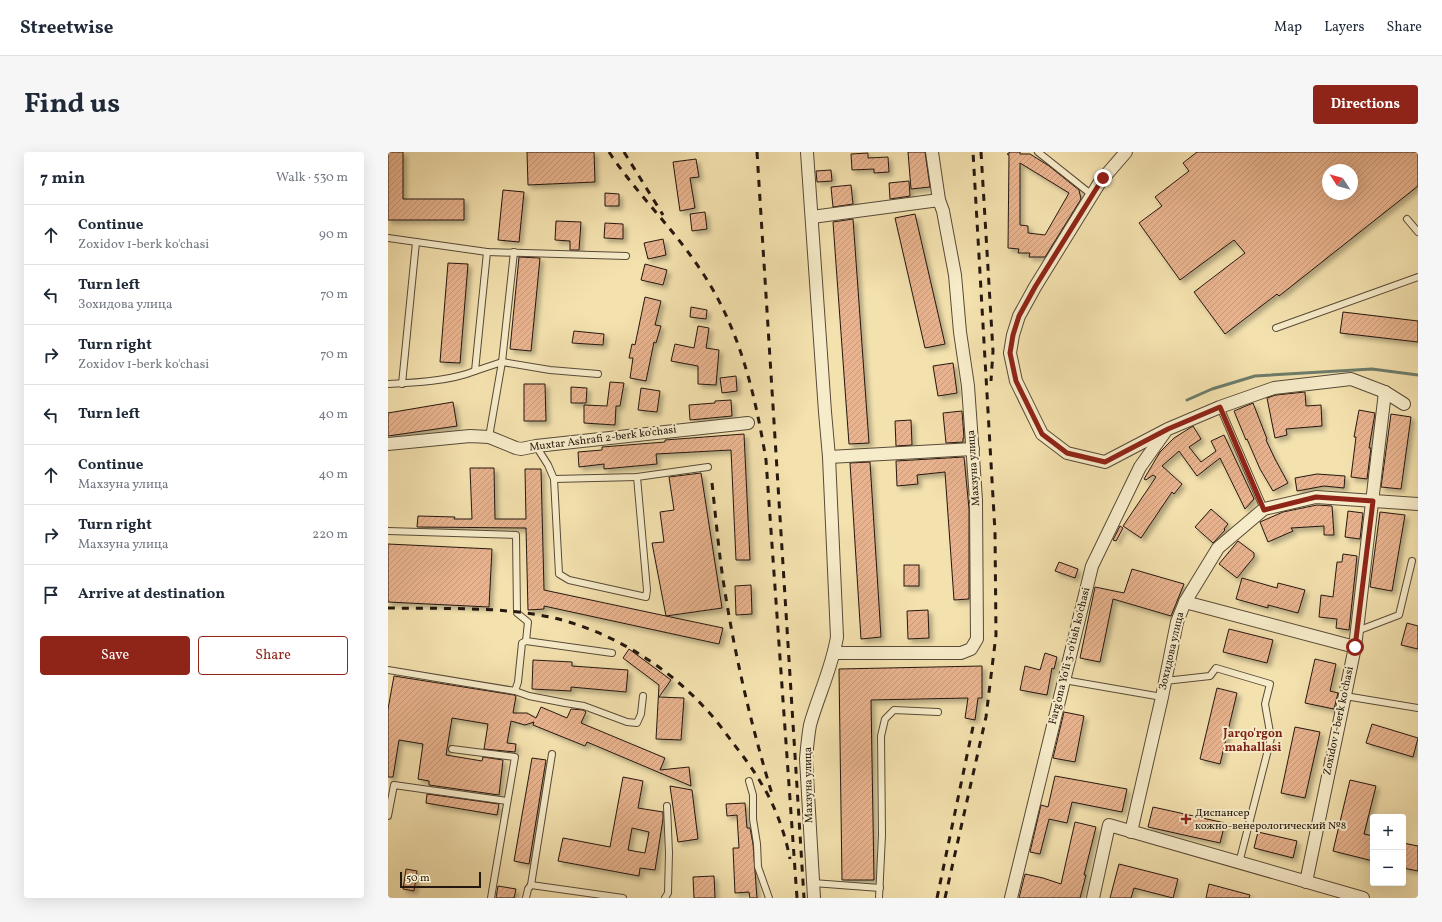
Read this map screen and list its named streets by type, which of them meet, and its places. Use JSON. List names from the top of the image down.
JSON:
{
  "streets": {
    "street": [
      "Muxtar Ashrafi 2-berk ko'chasi",
      "Махзуна улица",
      "Зохидова улица",
      "Farg'ona Yo'li 3-o'tish ko'chasi",
      "Zoxidov 1-berk ko'chasi"
    ]
  },
  "crossings": [
    ["Зохидова улица", "Zoxidov 1-berk ko'chasi"]
  ],
  "districts": ["Jarqo'rgon mahallasi"],
  "places": {
    "health": ["Диспансер кожно-венерологический №8"]
  },
  "scale_bar": "50 m",
  "north": "top left",
  "page": {
    "header": "Streetwise",
    "nav": ["Map", "Layers", "Share"],
    "title": "Find us",
    "buttons": [
      "Directions",
      ["Save", "Share"]
    ],
    "heading": ["7 min", "Walk · 530 m"],
    "list": [
      ["Continue", "Zoxidov 1-berk ko'chasi", "90 m"],
      ["Turn left", "Зохидова улица", "70 m"],
      ["Turn right", "Zoxidov 1-berk ko'chasi", "70 m"],
      ["Turn left", "40 m"],
      ["Continue", "Махзуна улица", "40 m"],
      ["Turn right", "Махзуна улица", "220 m"],
      "Arrive at destination"
    ],
    "map_buttons": ["+", "−"],
    "scale": "50 m"
  }
}
